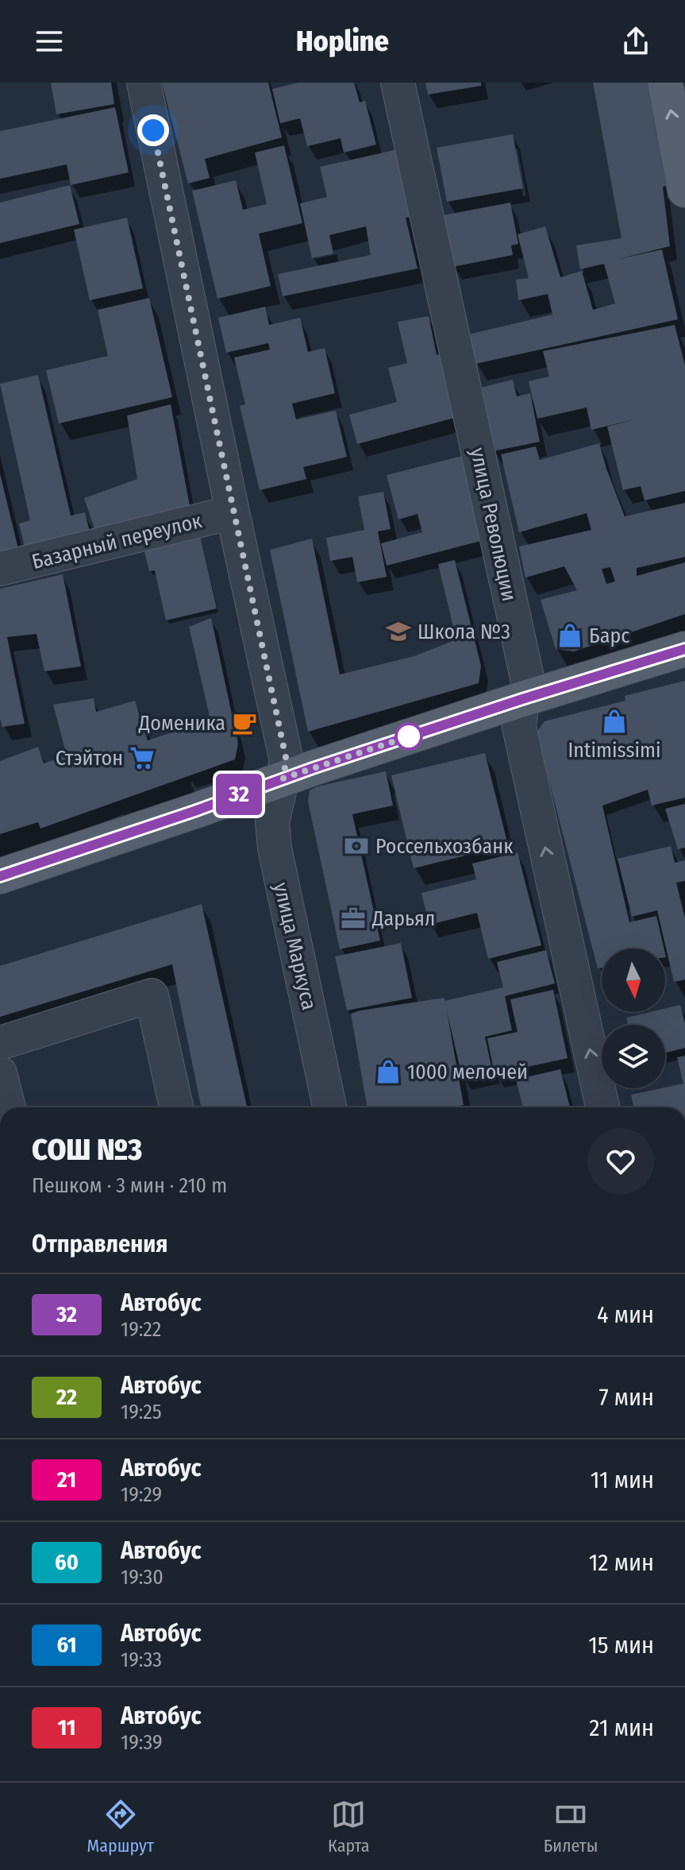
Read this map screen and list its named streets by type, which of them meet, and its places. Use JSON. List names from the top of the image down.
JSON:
{
  "streets": {
    "street": ["улица Революции", "Базарный переулок", "улица Маркуса"]
  },
  "crossings": [
    ["Базарный переулок", "улица Маркуса"]
  ],
  "one_way": ["улица Революции"],
  "places": {
    "school or university": ["Школа №3"],
    "shop": ["Барс", "Intimissimi", "1000 мелочей"],
    "cafe": ["Доменика"],
    "supermarket": ["Стэйтон"],
    "bank": ["Россельхозбанк"],
    "office": ["Дарьял"]
  },
  "lines": ["bus line 32"],
  "north": "bottom",
  "page": {
    "header": "Hopline",
    "on_map": "32",
    "heading": [
      ["СОШ №3", "Пешком · 3 мин · 210 m"],
      "Отправления"
    ],
    "list": [
      {
        "mark": "32",
        "name": "Автобус",
        "note": "19:22",
        "value": "4 мин"
      },
      {
        "mark": "22",
        "name": "Автобус",
        "note": "19:25",
        "value": "7 мин"
      },
      {
        "mark": "21",
        "name": "Автобус",
        "note": "19:29",
        "value": "11 мин"
      },
      {
        "mark": "60",
        "name": "Автобус",
        "note": "19:30",
        "value": "12 мин"
      },
      {
        "mark": "61",
        "name": "Автобус",
        "note": "19:33",
        "value": "15 мин"
      },
      {
        "mark": "11",
        "name": "Автобус",
        "note": "19:39",
        "value": "21 мин"
      }
    ],
    "tabs": ["Маршрут", "Карта", "Билеты"]
  }
}
